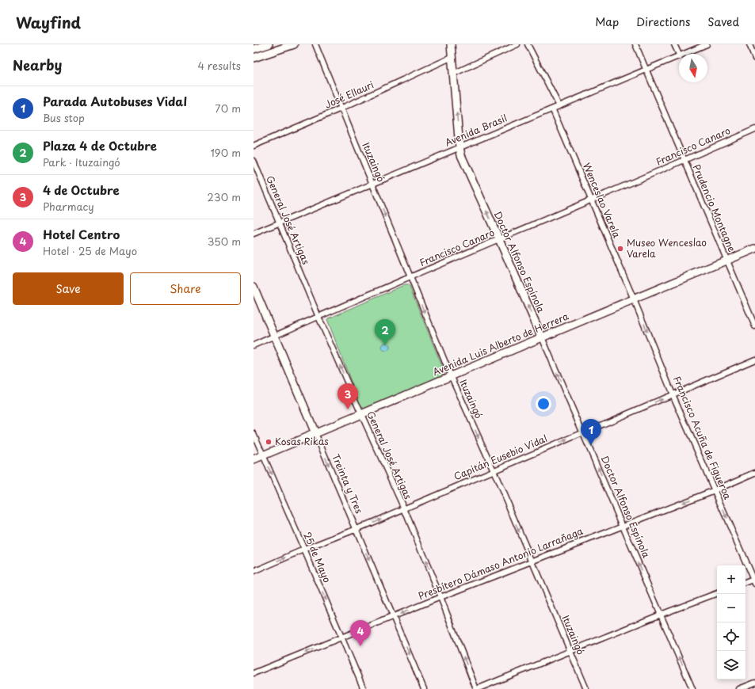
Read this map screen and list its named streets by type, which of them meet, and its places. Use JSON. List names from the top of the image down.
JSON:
{
  "streets": {
    "main road": ["Doctor Alfonso Espínola", "Avenida Luis Alberto de Herrera", "Treinta y Tres"],
    "street": [
      "José Ellauri",
      "Avenida Brasil",
      "Francisco Canaro",
      "Ituzaingó",
      "Wenceslao Varela",
      "Prudencio Montagne",
      "General José Artigas",
      "Francisco Acuña de Figueroa",
      "Capitán Eusebio Vidal",
      "25 de Mayo",
      "Presbítero Dámaso Antonio Larrañaga"
    ]
  },
  "crossings": [
    ["José Ellauri", "Ituzaingó"],
    ["José Ellauri", "Doctor Alfonso Espínola"],
    ["Avenida Brasil", "Ituzaingó"],
    ["Avenida Brasil", "Wenceslao Varela"],
    ["Avenida Brasil", "Prudencio Montagne"],
    ["Avenida Brasil", "General José Artigas"],
    ["Avenida Brasil", "Doctor Alfonso Espínola"],
    ["Francisco Canaro", "Ituzaingó"],
    ["Francisco Canaro", "Wenceslao Varela"],
    ["Francisco Canaro", "Prudencio Montagne"],
    ["Francisco Canaro", "General José Artigas"],
    ["Francisco Canaro", "Doctor Alfonso Espínola"],
    ["Francisco Canaro", "Treinta y Tres"],
    ["Ituzaingó", "Avenida Luis Alberto de Herrera"],
    ["Ituzaingó", "Capitán Eusebio Vidal"],
    ["Ituzaingó", "Presbítero Dámaso Antonio Larrañaga"],
    ["Wenceslao Varela", "Avenida Luis Alberto de Herrera"],
    ["Wenceslao Varela", "Francisco Acuña de Figueroa"],
    ["Prudencio Montagne", "Avenida Luis Alberto de Herrera"],
    ["General José Artigas", "Avenida Luis Alberto de Herrera"],
    ["General José Artigas", "Capitán Eusebio Vidal"],
    ["General José Artigas", "Presbítero Dámaso Antonio Larrañaga"],
    ["Doctor Alfonso Espínola", "Avenida Luis Alberto de Herrera"],
    ["Doctor Alfonso Espínola", "Capitán Eusebio Vidal"],
    ["Doctor Alfonso Espínola", "Presbítero Dámaso Antonio Larrañaga"],
    ["Avenida Luis Alberto de Herrera", "Francisco Acuña de Figueroa"],
    ["Avenida Luis Alberto de Herrera", "Treinta y Tres"],
    ["Avenida Luis Alberto de Herrera", "25 de Mayo"],
    ["Francisco Acuña de Figueroa", "Capitán Eusebio Vidal"],
    ["Francisco Acuña de Figueroa", "Presbítero Dámaso Antonio Larrañaga"],
    ["Capitán Eusebio Vidal", "Treinta y Tres"],
    ["Capitán Eusebio Vidal", "25 de Mayo"],
    ["Treinta y Tres", "Presbítero Dámaso Antonio Larrañaga"],
    ["25 de Mayo", "Presbítero Dámaso Antonio Larrañaga"]
  ],
  "one_way": [
    "Ituzaingó",
    "General José Artigas",
    "Doctor Alfonso Espínola",
    "Francisco Acuña de Figueroa",
    "Capitán Eusebio Vidal",
    "Treinta y Tres",
    "25 de Mayo",
    "Presbítero Dámaso Antonio Larrañaga"
  ],
  "places": ["Museo Wenceslao Varela", "Kosas Rikas"],
  "north": "bottom",
  "page": {
    "header": "Wayfind",
    "nav": ["Map", "Directions", "Saved"],
    "heading": ["Nearby", "4 results"],
    "list": [
      {
        "mark": "1",
        "name": "Parada Autobuses Vidal",
        "note": "Bus stop",
        "value": "70 m"
      },
      {
        "mark": "2",
        "name": "Plaza 4 de Octubre",
        "note": "Park · Ituzaingó",
        "value": "190 m"
      },
      {
        "mark": "3",
        "name": "4 de Octubre",
        "note": "Pharmacy",
        "value": "230 m"
      },
      {
        "mark": "4",
        "name": "Hotel Centro",
        "note": "Hotel · 25 de Mayo",
        "value": "350 m"
      }
    ],
    "buttons": ["Save", "Share"],
    "pins": [
      "2",
      "3",
      "1",
      "4"
    ],
    "map_buttons": ["+", "−"]
  }
}
